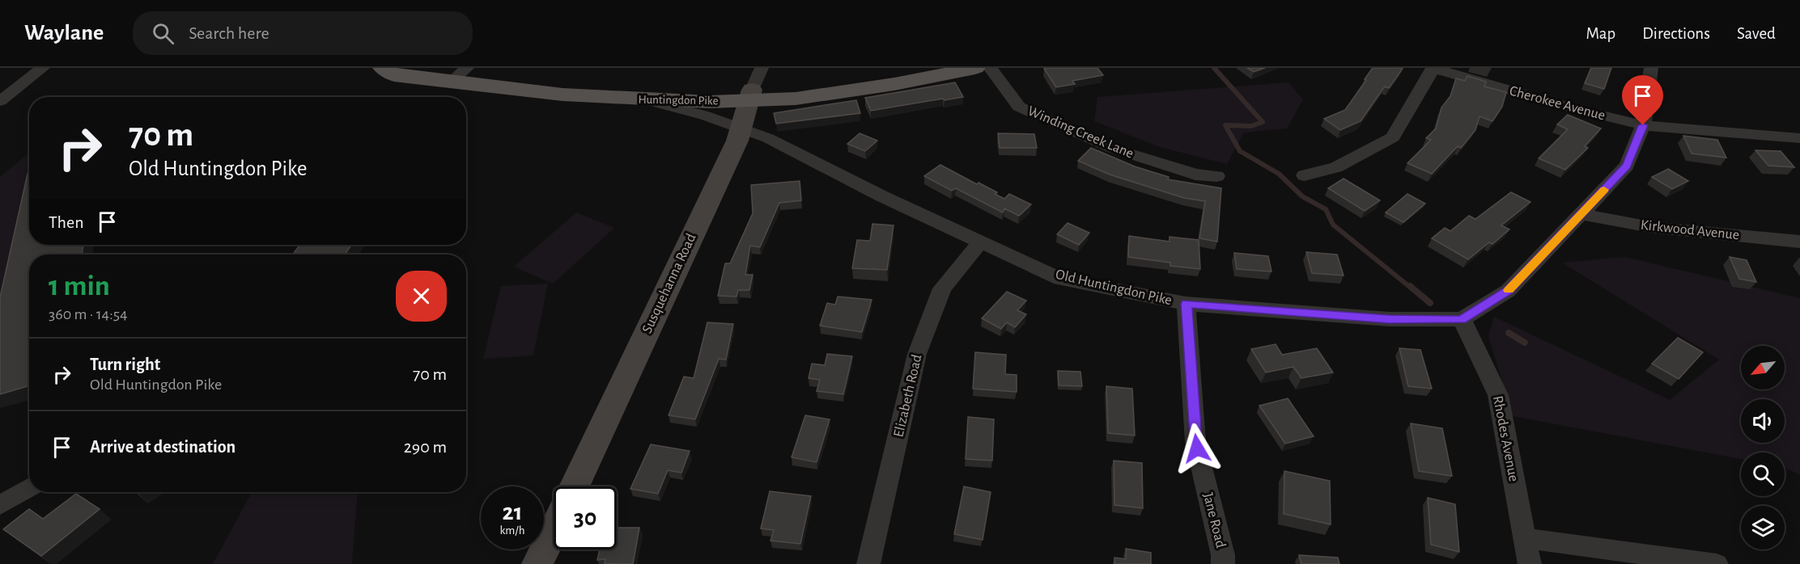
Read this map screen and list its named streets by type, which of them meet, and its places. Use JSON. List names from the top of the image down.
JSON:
{
  "streets": {
    "main road": ["Huntingdon Pike", "Susquehanna Road"],
    "street": [
      "Cherokee Avenue",
      "Winding Creek Lane",
      "Kirkwood Avenue",
      "Old Huntingdon Pike",
      "Elizabeth Road",
      "Rhodes Avenue",
      "Jane Road"
    ]
  },
  "crossings": [
    ["Huntingdon Pike", "Susquehanna Road"],
    ["Huntingdon Pike", "Old Huntingdon Pike"],
    ["Susquehanna Road", "Old Huntingdon Pike"],
    ["Old Huntingdon Pike", "Elizabeth Road"],
    ["Old Huntingdon Pike", "Rhodes Avenue"],
    ["Old Huntingdon Pike", "Jane Road"]
  ],
  "north": "bottom left",
  "page": {
    "header": "Waylane",
    "search": "Search here",
    "nav": ["Map", "Directions", "Saved"],
    "turn": ["70 m", "Old Huntingdon Pike"],
    "then": "Then",
    "heading": ["1 min", "360 m · 14:54"],
    "list": [
      {
        "name": "Turn right",
        "note": "Old Huntingdon Pike",
        "value": "70 m"
      },
      {
        "name": "Arrive at destination",
        "value": "290 m"
      }
    ],
    "speed": "21 km/h",
    "limit": "30"
  }
}
